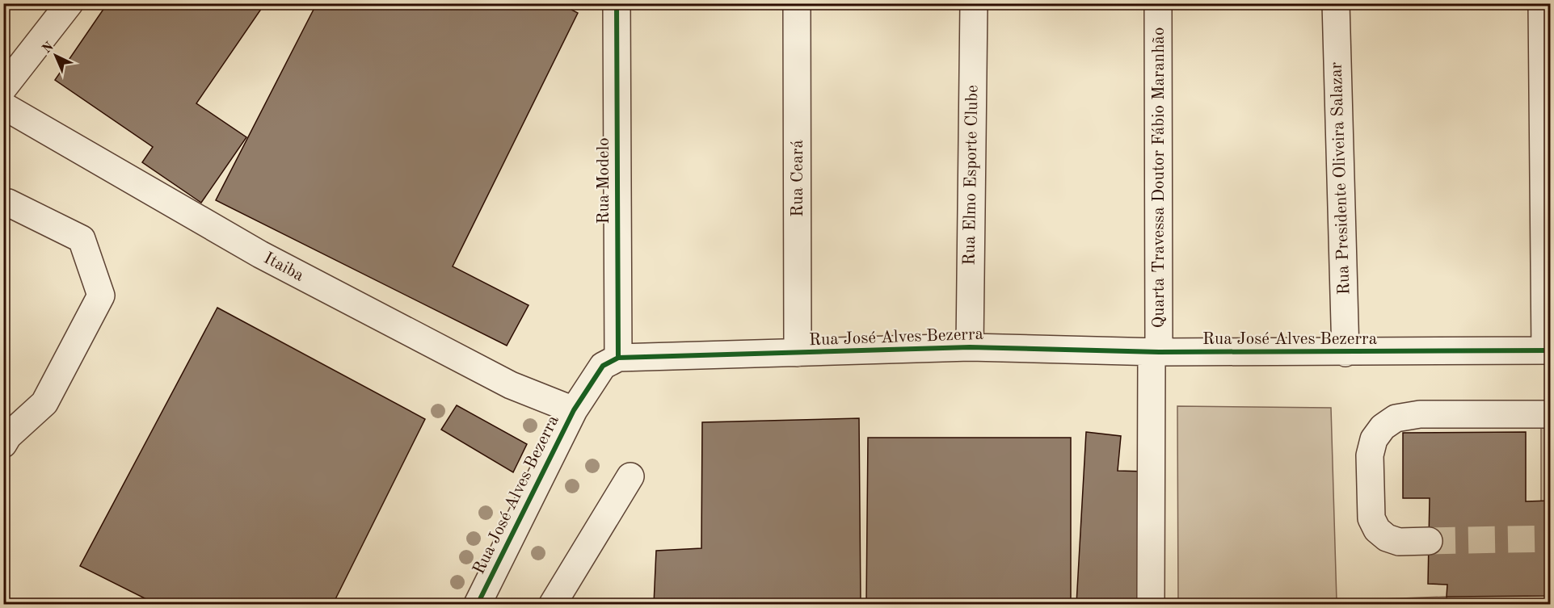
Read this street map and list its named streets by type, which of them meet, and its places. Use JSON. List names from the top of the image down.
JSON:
{
  "streets": {
    "street": [
      "Rua Elmo Esporte Clube",
      "Quarta Travessa Doutor Fábio Maranhão",
      "Rua Ceará",
      "Rua Presidente Oliveira Salazar",
      "Rua Modelo",
      "Itaiba",
      "Rua José Alves Bezerra"
    ]
  },
  "crossings": [
    ["Rua Elmo Esporte Clube", "Rua José Alves Bezerra"],
    ["Quarta Travessa Doutor Fábio Maranhão", "Rua José Alves Bezerra"],
    ["Rua Ceará", "Rua José Alves Bezerra"],
    ["Rua Presidente Oliveira Salazar", "Rua José Alves Bezerra"],
    ["Rua Modelo", "Rua José Alves Bezerra"],
    ["Itaiba", "Rua José Alves Bezerra"]
  ],
  "north": "top left"
}
